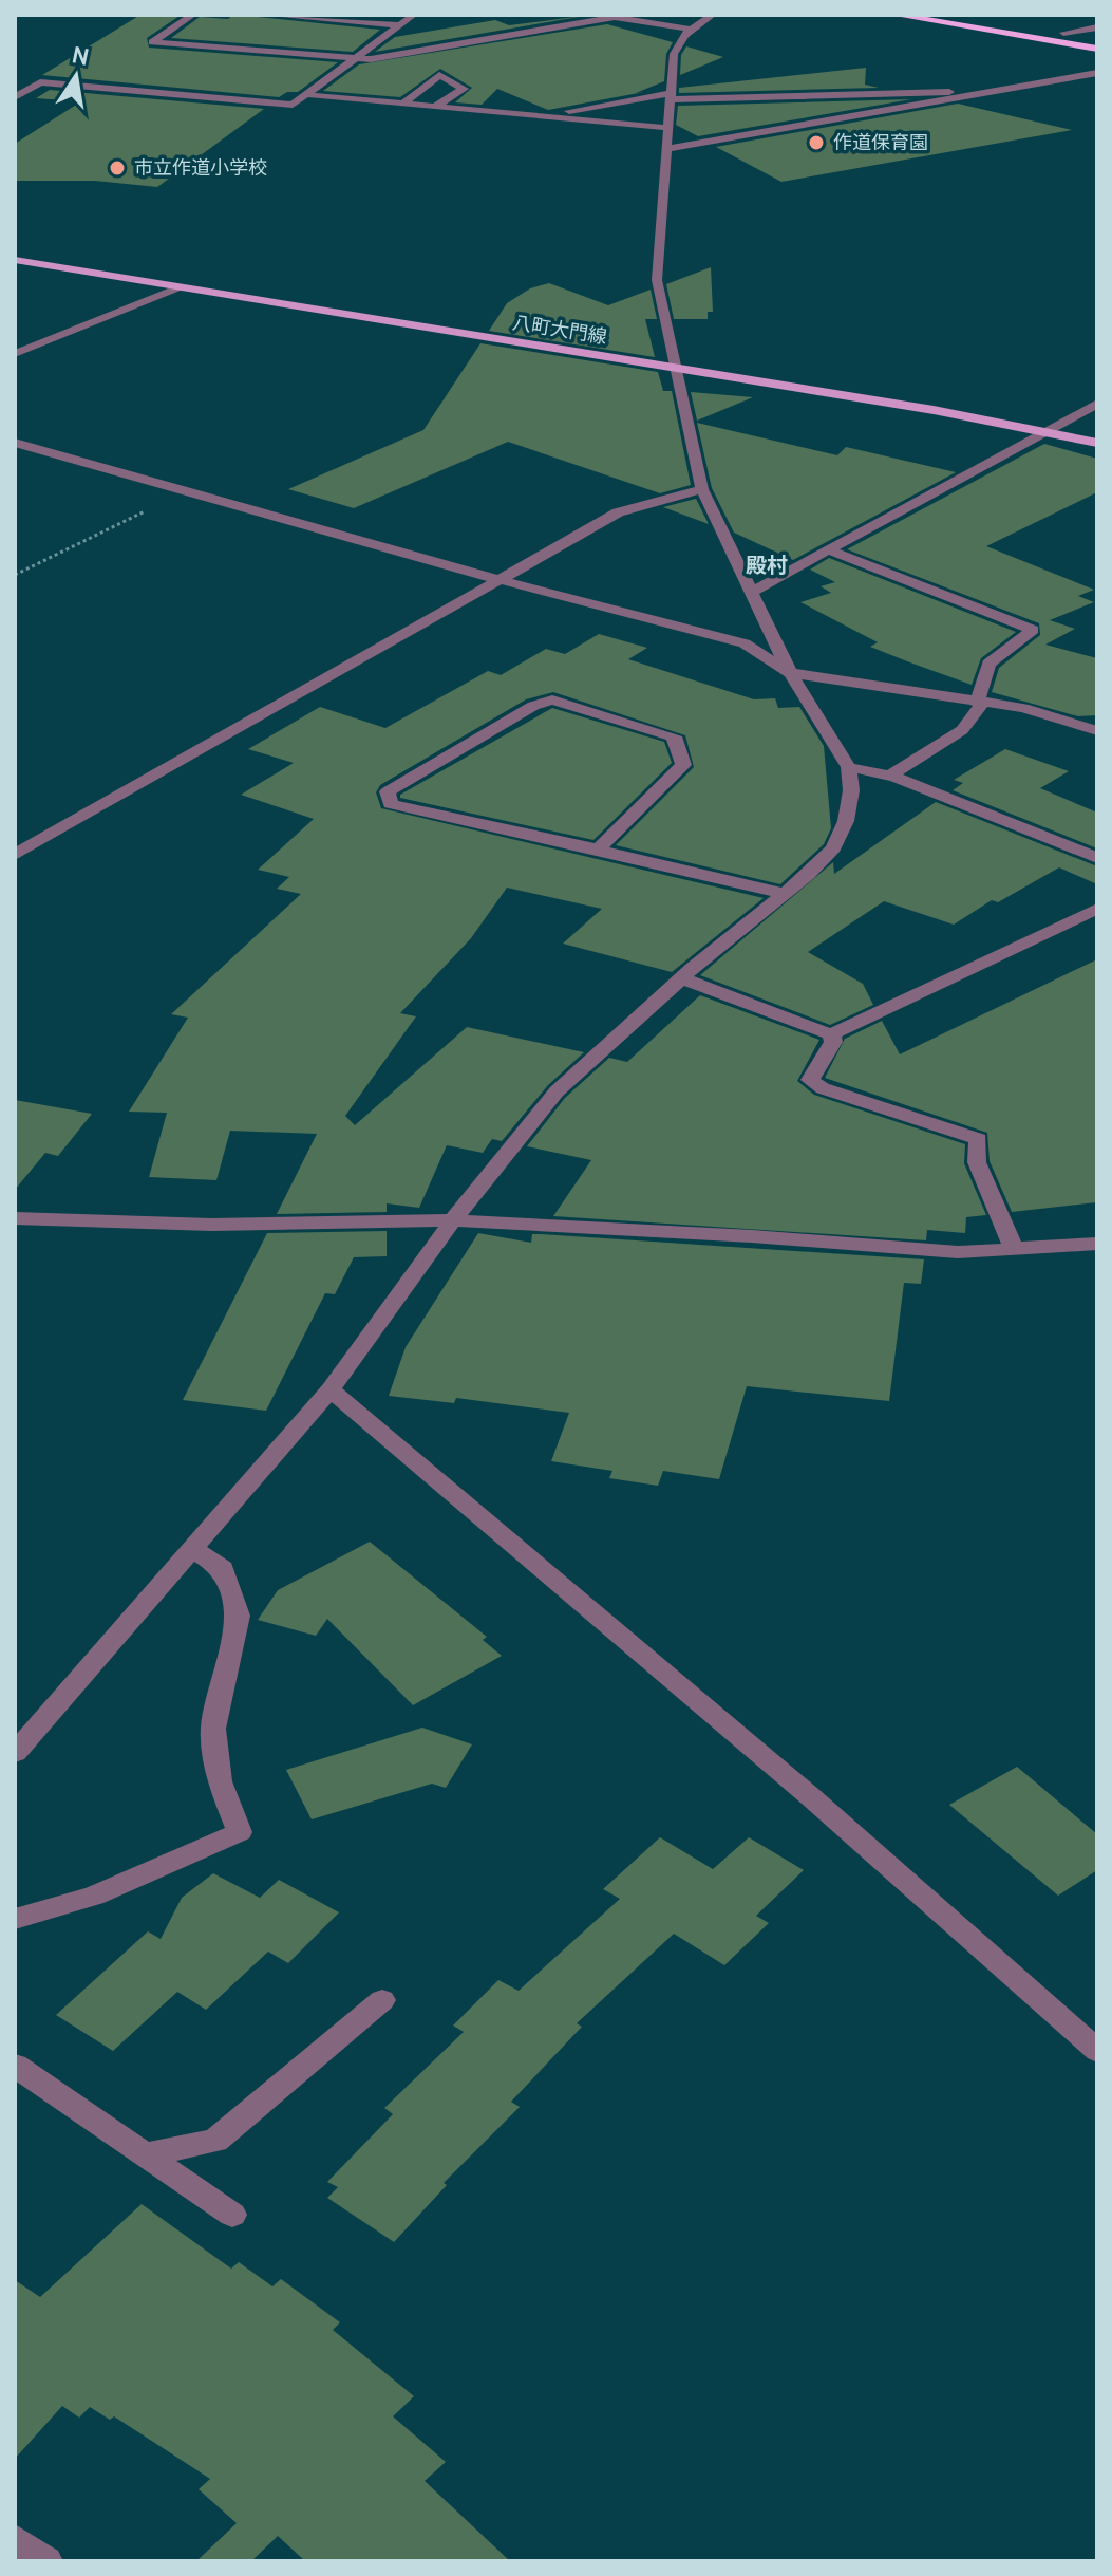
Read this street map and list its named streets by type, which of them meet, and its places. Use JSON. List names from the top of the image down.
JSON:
{
  "streets": {
    "main road": ["八町大門線"]
  },
  "districts": ["殿村"],
  "places": ["作道保育園", "市立作道小学校"],
  "north": "top"
}
